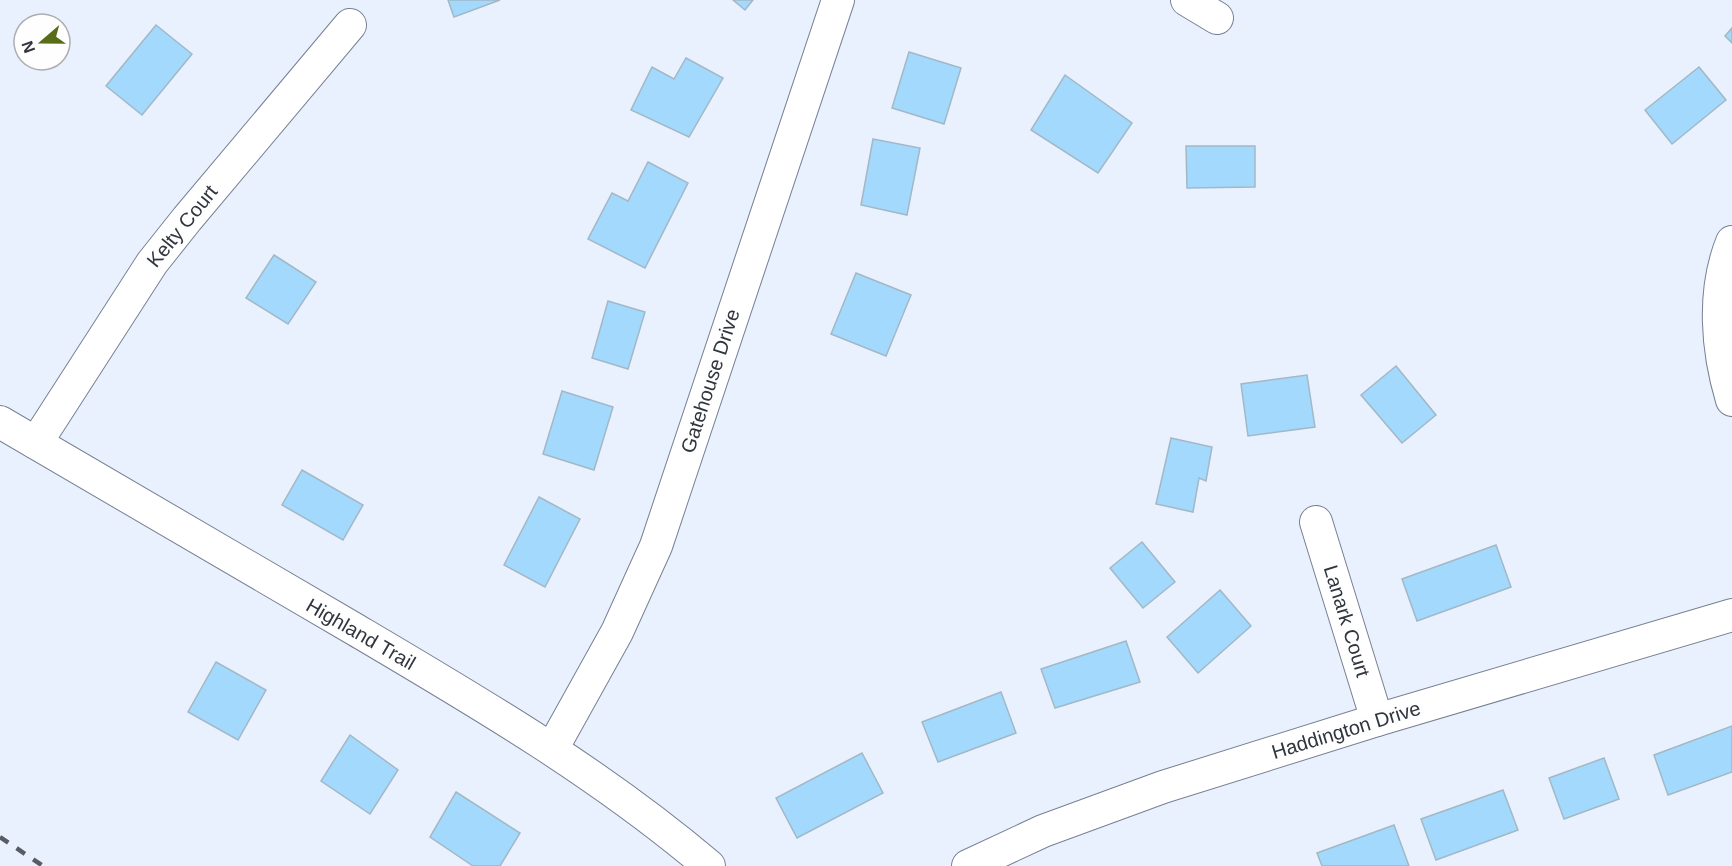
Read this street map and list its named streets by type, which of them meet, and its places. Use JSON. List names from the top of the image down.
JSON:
{
  "streets": {
    "street": [
      "Kelty Court",
      "Gatehouse Drive",
      "Lanark Court",
      "Highland Trail",
      "Haddington Drive"
    ]
  },
  "crossings": [
    ["Kelty Court", "Highland Trail"],
    ["Gatehouse Drive", "Highland Trail"],
    ["Lanark Court", "Haddington Drive"]
  ],
  "north": "left"
}
